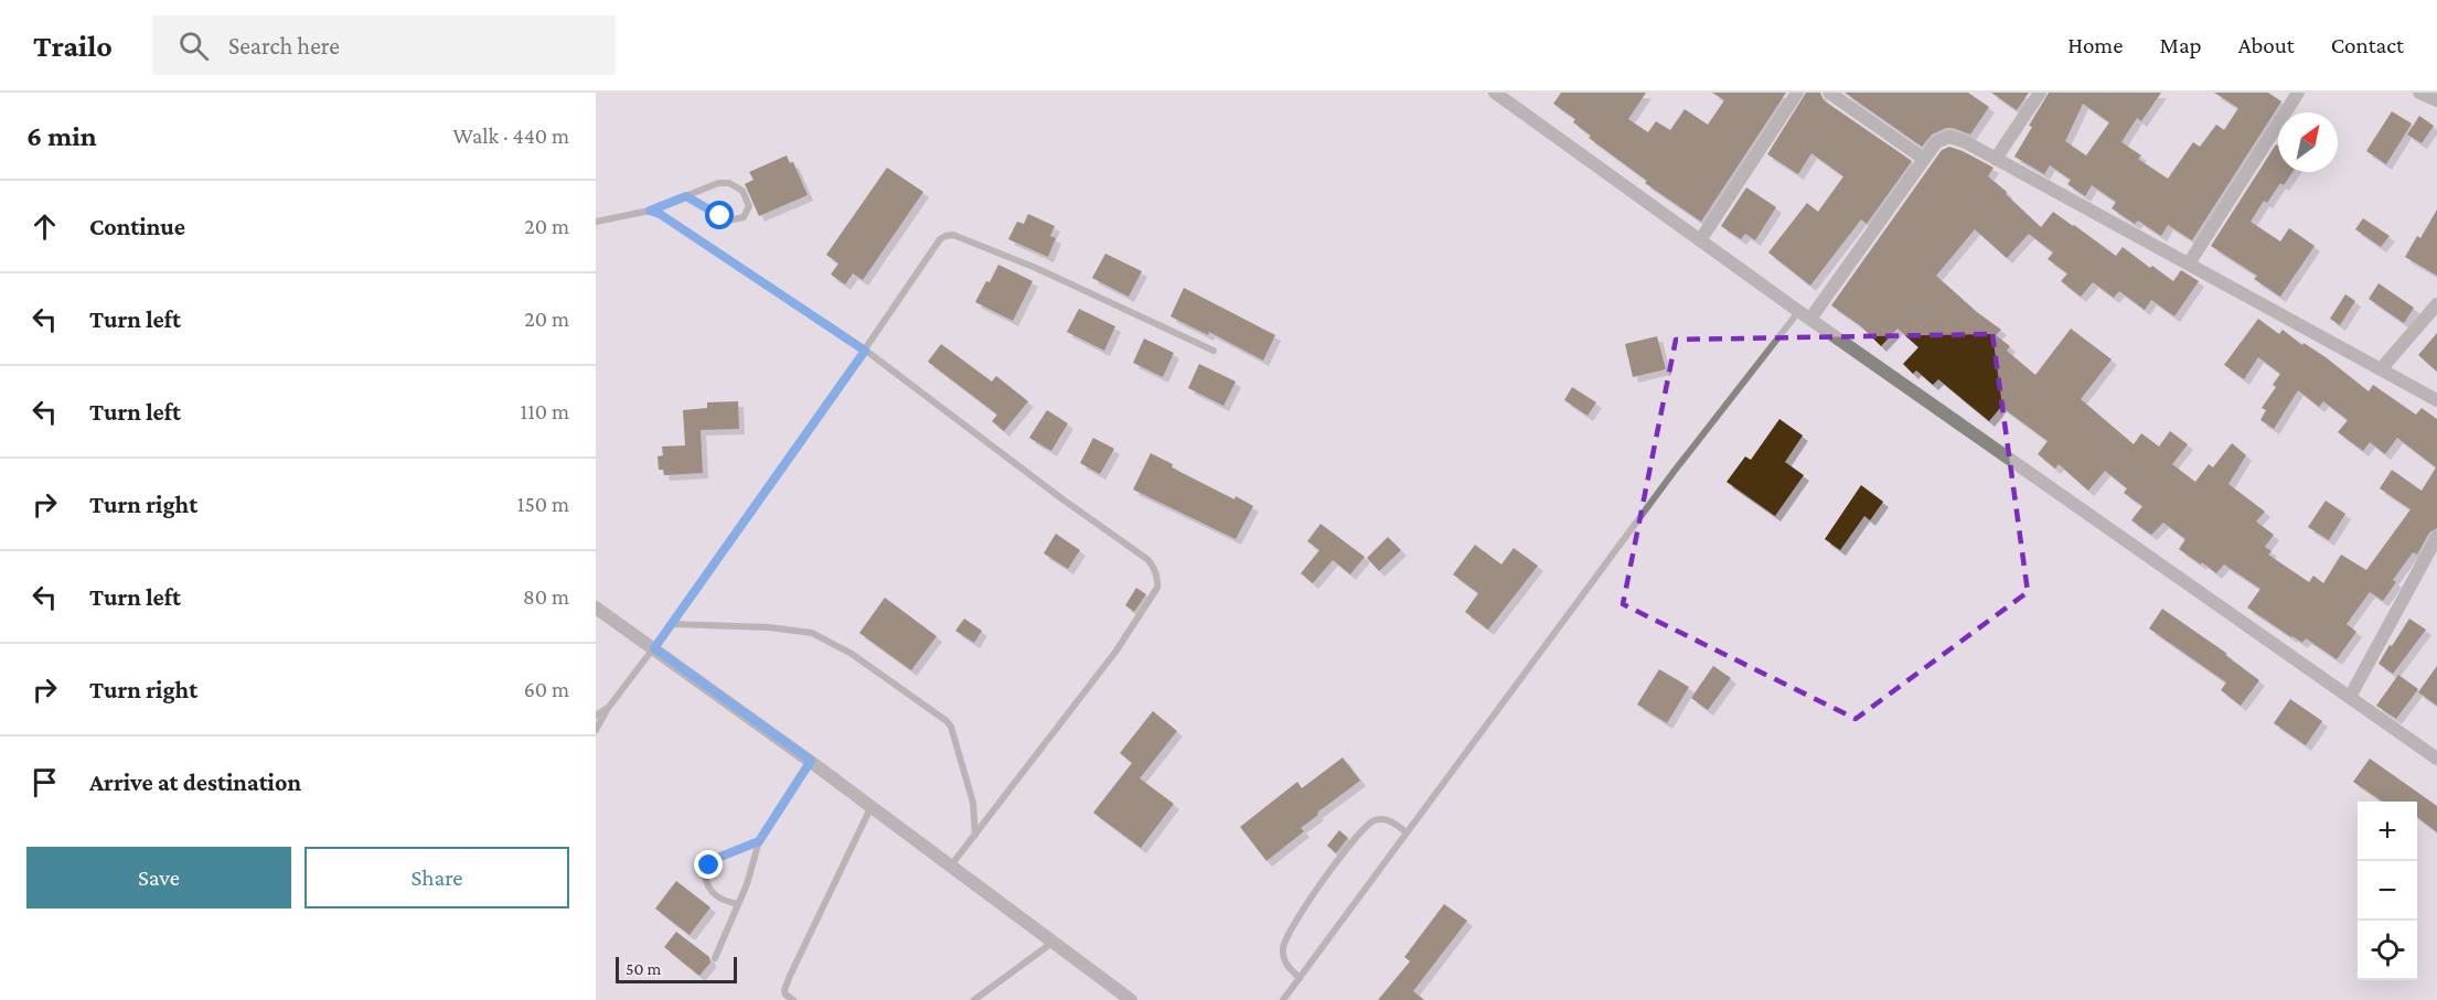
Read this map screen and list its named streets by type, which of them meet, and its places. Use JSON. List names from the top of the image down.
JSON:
{
  "scale_bar": "50 m",
  "north": "top right",
  "page": {
    "header": "Trailo",
    "search": "Search here",
    "nav": [
      "Home",
      "Map",
      "About",
      "Contact"
    ],
    "heading": ["6 min", "Walk · 440 m"],
    "list": [
      ["Continue", "20 m"],
      ["Turn left", "20 m"],
      ["Turn left", "110 m"],
      ["Turn right", "150 m"],
      ["Turn left", "80 m"],
      ["Turn right", "60 m"],
      "Arrive at destination"
    ],
    "map_buttons": ["+", "−"],
    "buttons": ["Save", "Share"],
    "scale": "50 m"
  }
}
